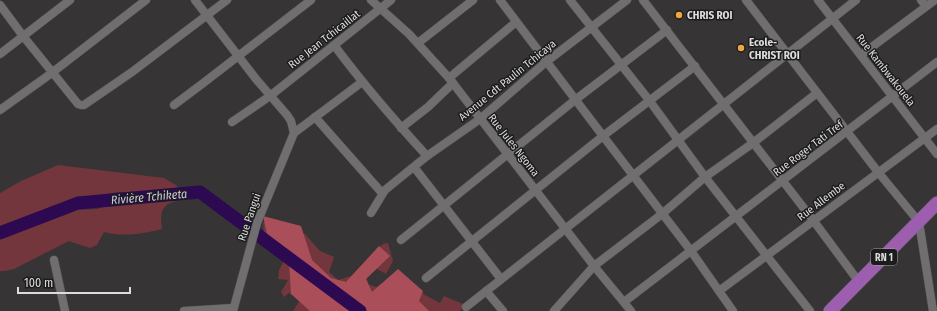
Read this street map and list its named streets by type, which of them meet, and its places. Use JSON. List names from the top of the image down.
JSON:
{
  "streets": {
    "highway": ["RN 1"],
    "street": [
      "Rue Jean Tchicaillat",
      "Rue Kambwakouela",
      "Avenue Cdt Paulin Tchicaya",
      "Rue Jules Ngoma",
      "Rue Roger Tati Tref",
      "Rue Allembe",
      "Rue Pangui"
    ]
  },
  "crossings": [
    ["Rue Jean Tchicaillat", "Rue Jules Ngoma"],
    ["Rue Kambwakouela", "Rue Roger Tati Tref"],
    ["Rue Kambwakouela", "Rue Allembe"],
    ["Avenue Cdt Paulin Tchicaya", "Rue Jules Ngoma"],
    ["Rue Jules Ngoma", "Rue Roger Tati Tref"]
  ],
  "water": ["Rivière Tchiketa"],
  "places": ["CHRIS ROI", "Ecole- CHRIST ROI"],
  "scale_bar": "100 m"
}
